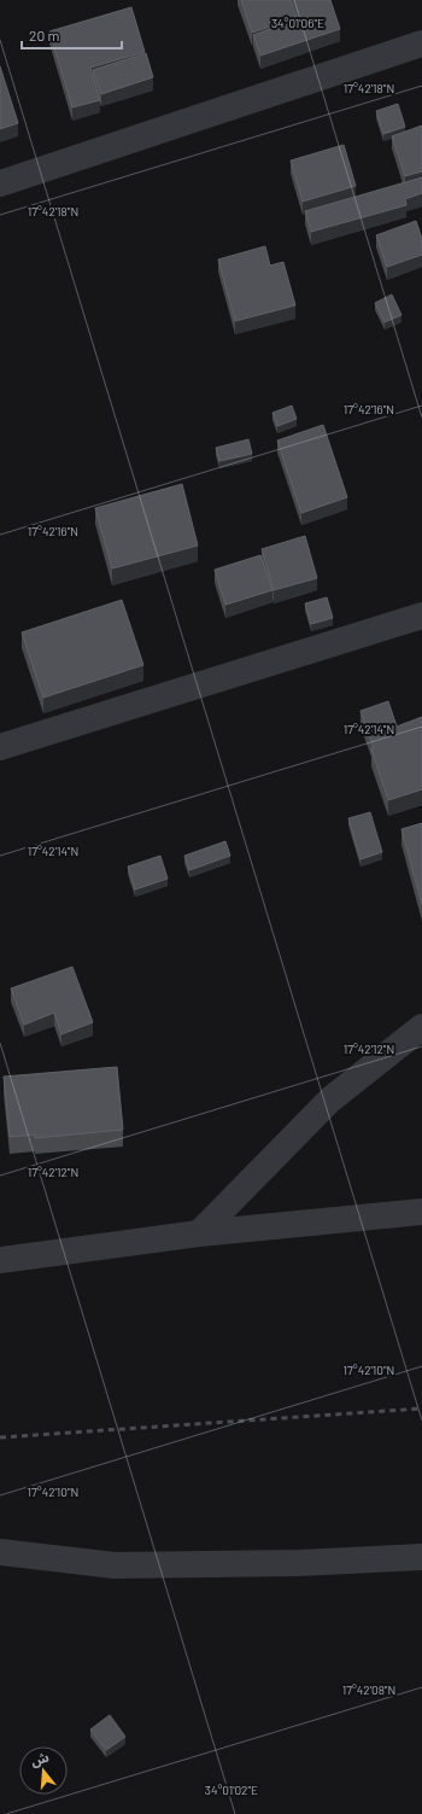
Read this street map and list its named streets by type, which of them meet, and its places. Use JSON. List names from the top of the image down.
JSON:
{
  "scale_bar": "20 m",
  "north": "top",
  "coordinates": [
    "34°01'06\"E",
    "17°42'18\"N",
    "17°42'16\"N",
    "17°42'14\"N",
    "17°42'12\"N",
    "17°42'10\"N",
    "17°42'08\"N",
    "34°01'02\"E"
  ]
}
